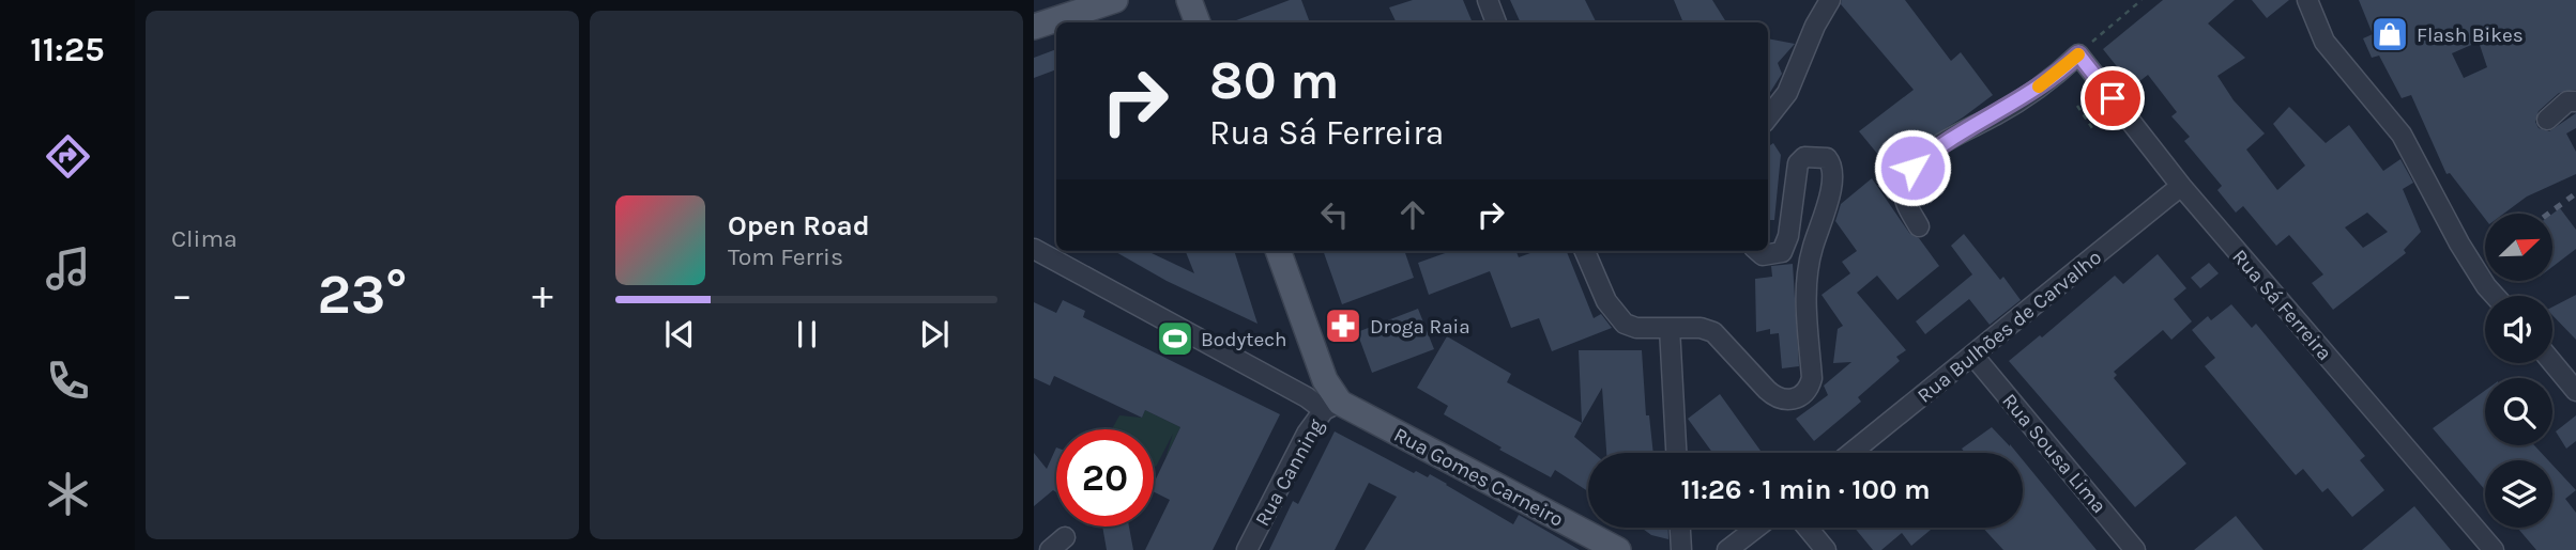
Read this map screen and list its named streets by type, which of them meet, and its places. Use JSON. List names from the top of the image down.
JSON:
{
  "streets": {
    "main road": ["Rua Gomes Carneiro"],
    "street": [
      "Rua Sá Ferreira",
      "Rua Bulhões de Carvalho",
      "Rua Sousa Lima",
      "Rua Canning"
    ]
  },
  "crossings": [
    ["Rua Sá Ferreira", "Rua Bulhões de Carvalho"],
    ["Rua Bulhões de Carvalho", "Rua Sousa Lima"],
    ["Rua Canning", "Rua Gomes Carneiro"]
  ],
  "places": {
    "shop": ["Flash Bikes"],
    "pharmacy": ["Droga Raia"],
    "sports": ["Bodytech"]
  },
  "north": "top right",
  "page": {
    "tabs": "11:25",
    "tile": "Clima",
    "turn": ["80 m", "Rua Sá Ferreira"],
    "song": ["Open Road", "Tom Ferris"],
    "heat": ["−", "23°", "+"],
    "limit": "20",
    "trip": "11:26 · 1 min · 100 m"
  }
}
